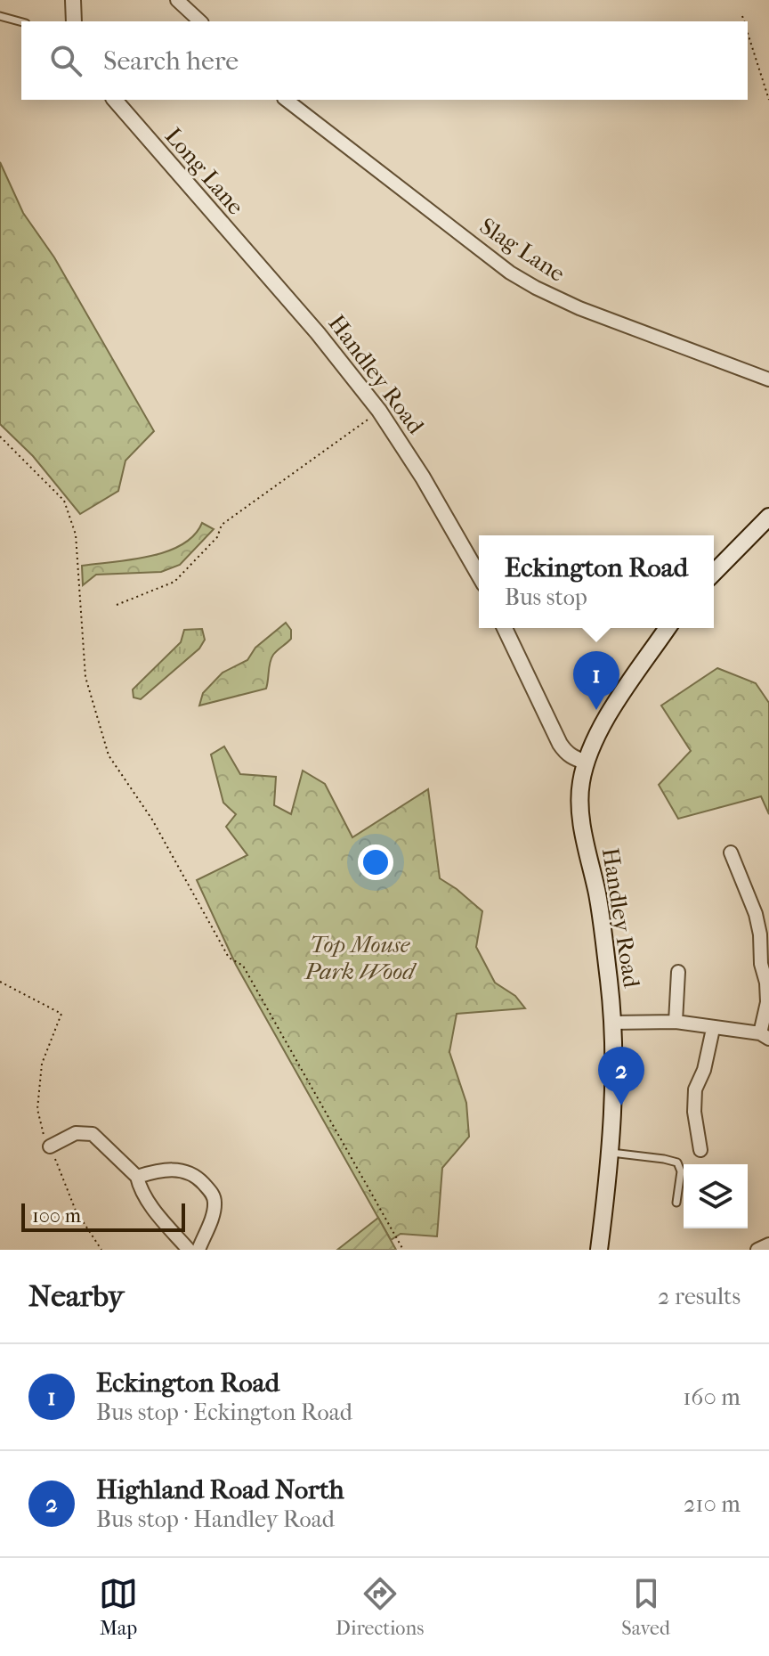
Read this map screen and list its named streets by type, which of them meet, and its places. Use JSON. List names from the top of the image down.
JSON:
{
  "streets": {
    "main road": ["Handley Road"],
    "street": ["Long Lane", "Slag Lane"]
  },
  "crossings": [
    ["Long Lane", "Handley Road"]
  ],
  "parks": ["Top Mouse Park Wood"],
  "scale_bar": "100 m",
  "page": {
    "search": "Search here",
    "popup": ["Eckington Road", "Bus stop"],
    "pins": ["1", "2"],
    "scale": "100 m",
    "heading": ["Nearby", "2 results"],
    "list": [
      {
        "mark": "1",
        "name": "Eckington Road",
        "note": "Bus stop · Eckington Road",
        "value": "160 m"
      },
      {
        "mark": "2",
        "name": "Highland Road North",
        "note": "Bus stop · Handley Road",
        "value": "210 m"
      }
    ],
    "nav": ["Map", "Directions", "Saved"]
  }
}
